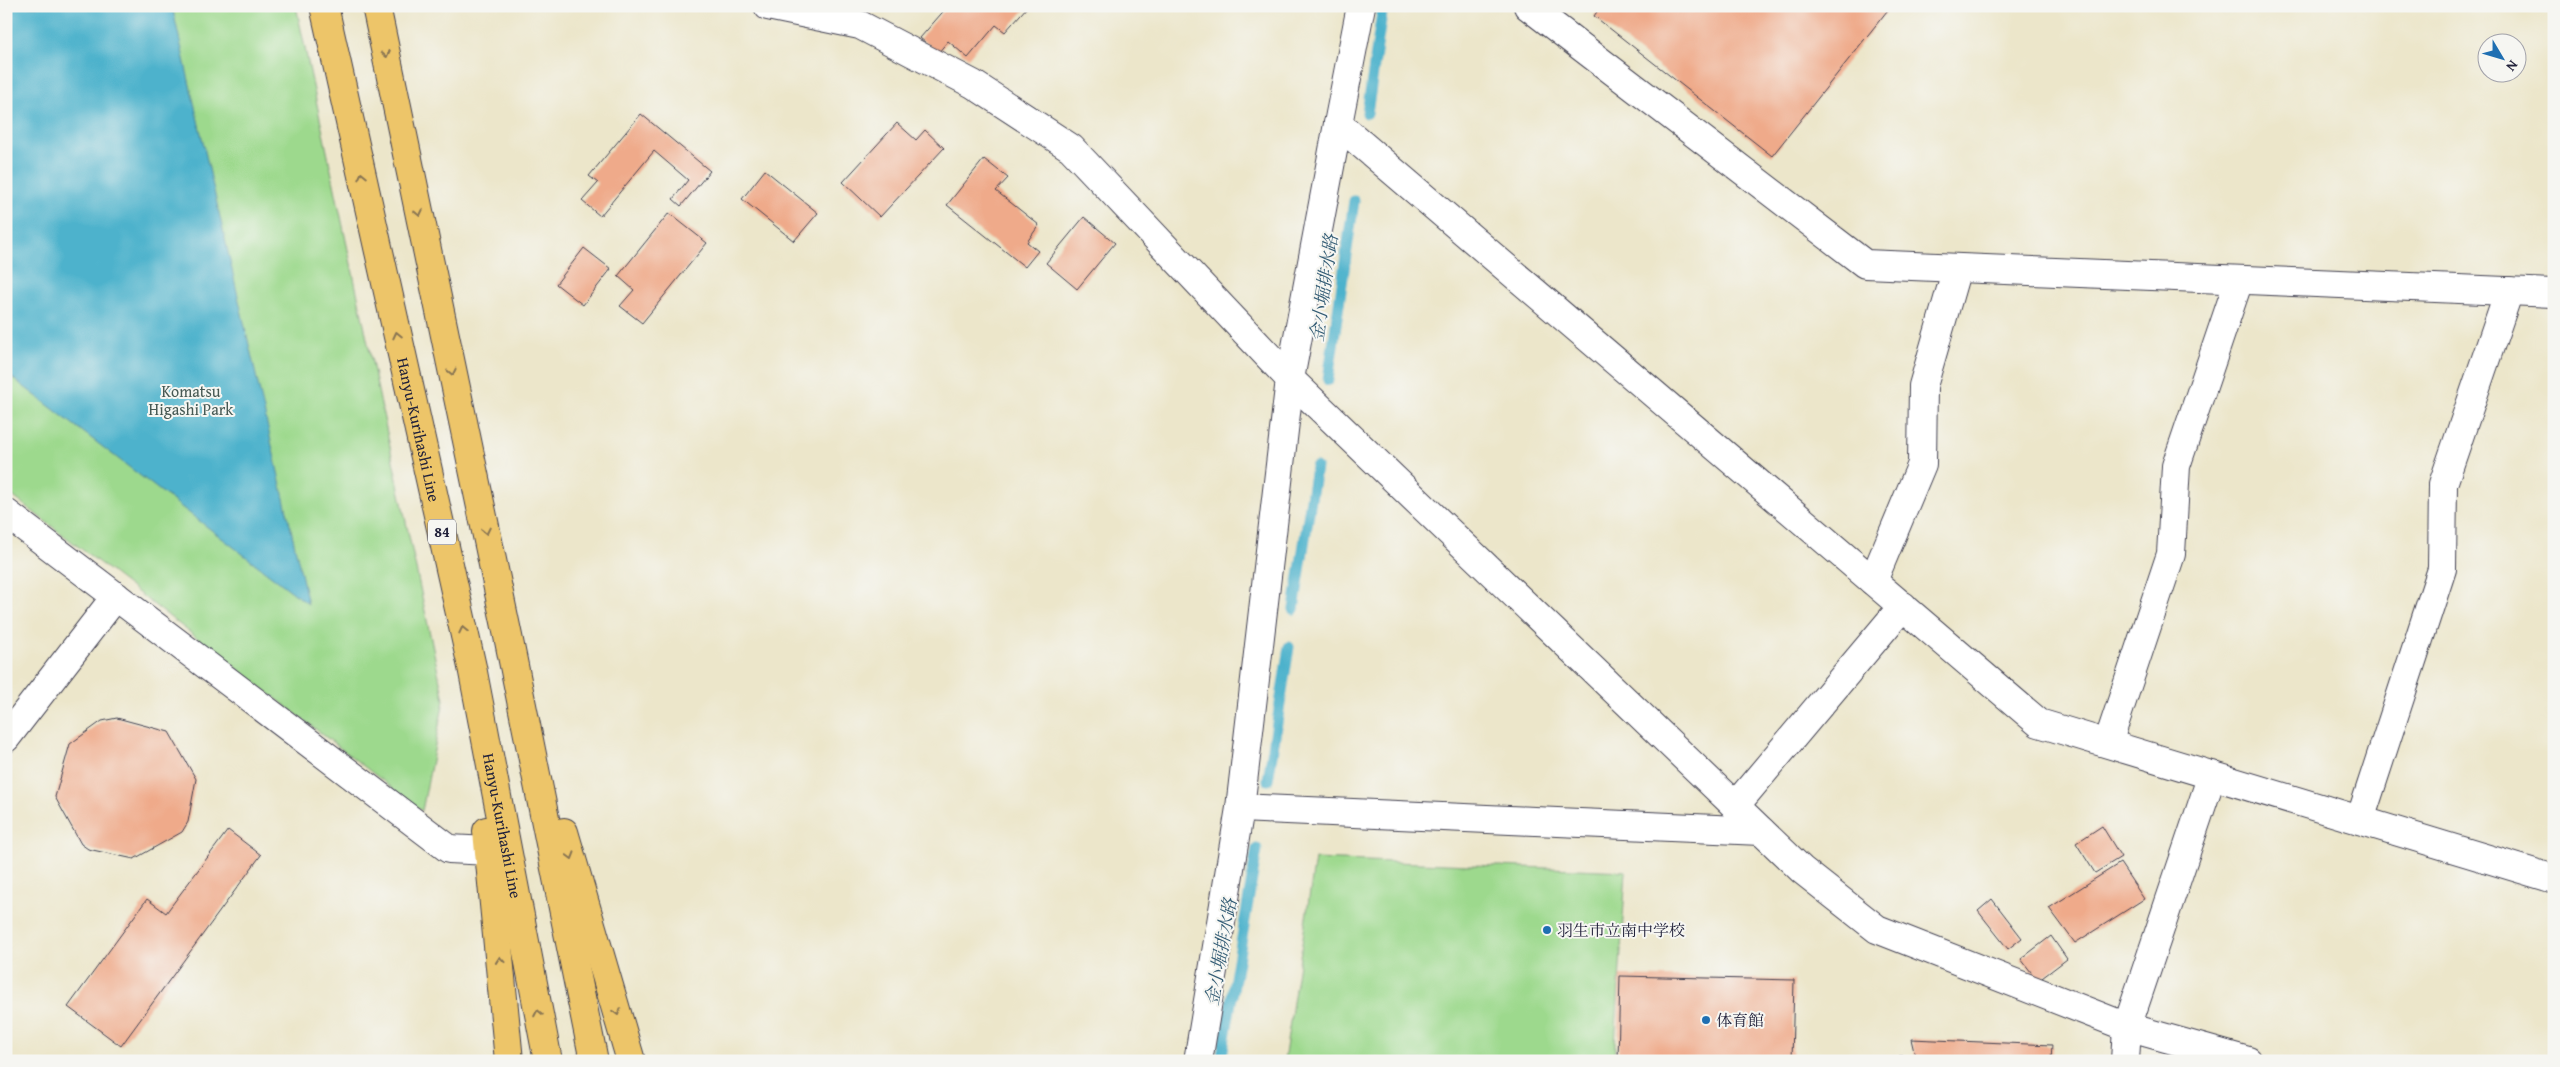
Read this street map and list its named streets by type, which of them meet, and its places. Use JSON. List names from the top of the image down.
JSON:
{
  "streets": {
    "main road": ["Hanyu-Kurihashi Line", "84"]
  },
  "water": ["金小堀排水路"],
  "parks": ["Komatsu Higashi Park"],
  "places": ["羽生市立南中学校", "体育館"],
  "north": "bottom right"
}
